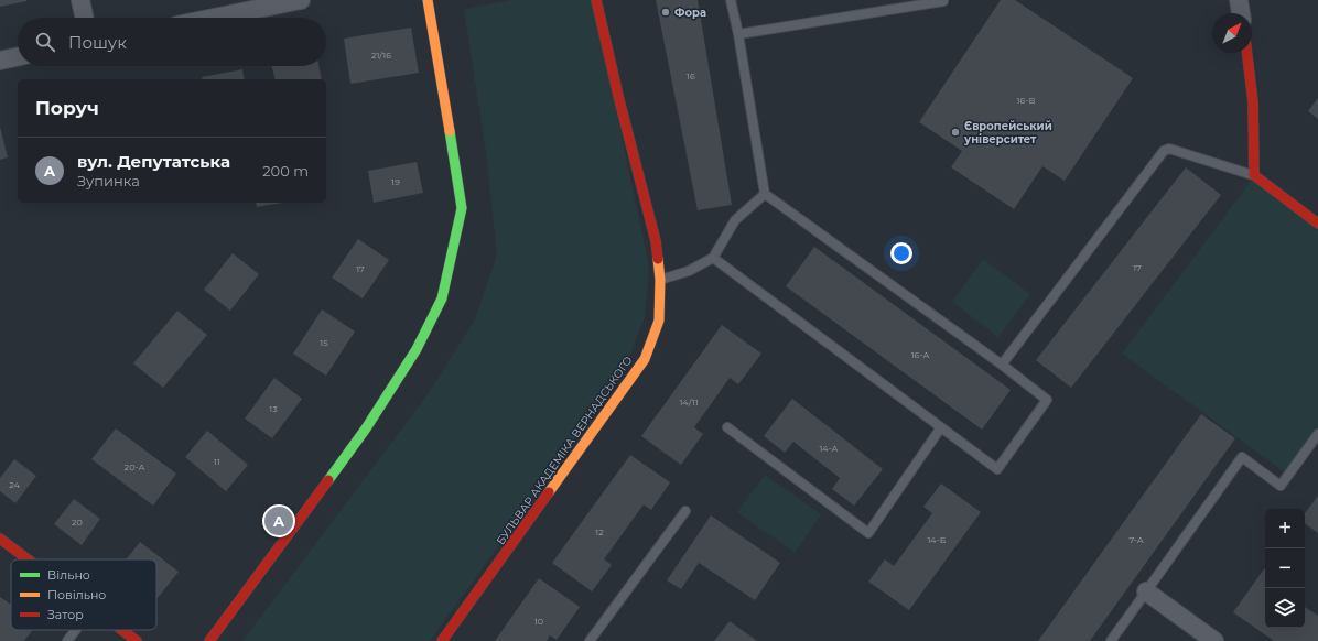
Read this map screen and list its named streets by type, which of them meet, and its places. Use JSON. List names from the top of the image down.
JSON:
{
  "streets": {
    "main road": ["БУЛЬВАР АКАДЕМІКА ВЕРНАДСЬКОГО"]
  },
  "places": ["Фора", "Європейський університет"],
  "house_numbers": [
    "21/16",
    "16",
    "16-В",
    "19",
    "17",
    "17",
    "15",
    "16-А",
    "14/11",
    "13",
    "14-А",
    "11",
    "20-А",
    "24",
    "20",
    "12",
    "14-Б",
    "7-А",
    "10"
  ],
  "legend": ["Вільно", "Повільно", "Затор"],
  "north": "top right",
  "page": {
    "search": "Пошук",
    "heading": "Поруч",
    "list": [
      {
        "mark": "A",
        "name": "вул. Депутатська",
        "note": "Зупинка",
        "value": "200 m"
      }
    ],
    "pins": "A",
    "map_buttons": ["+", "−"]
  }
}
